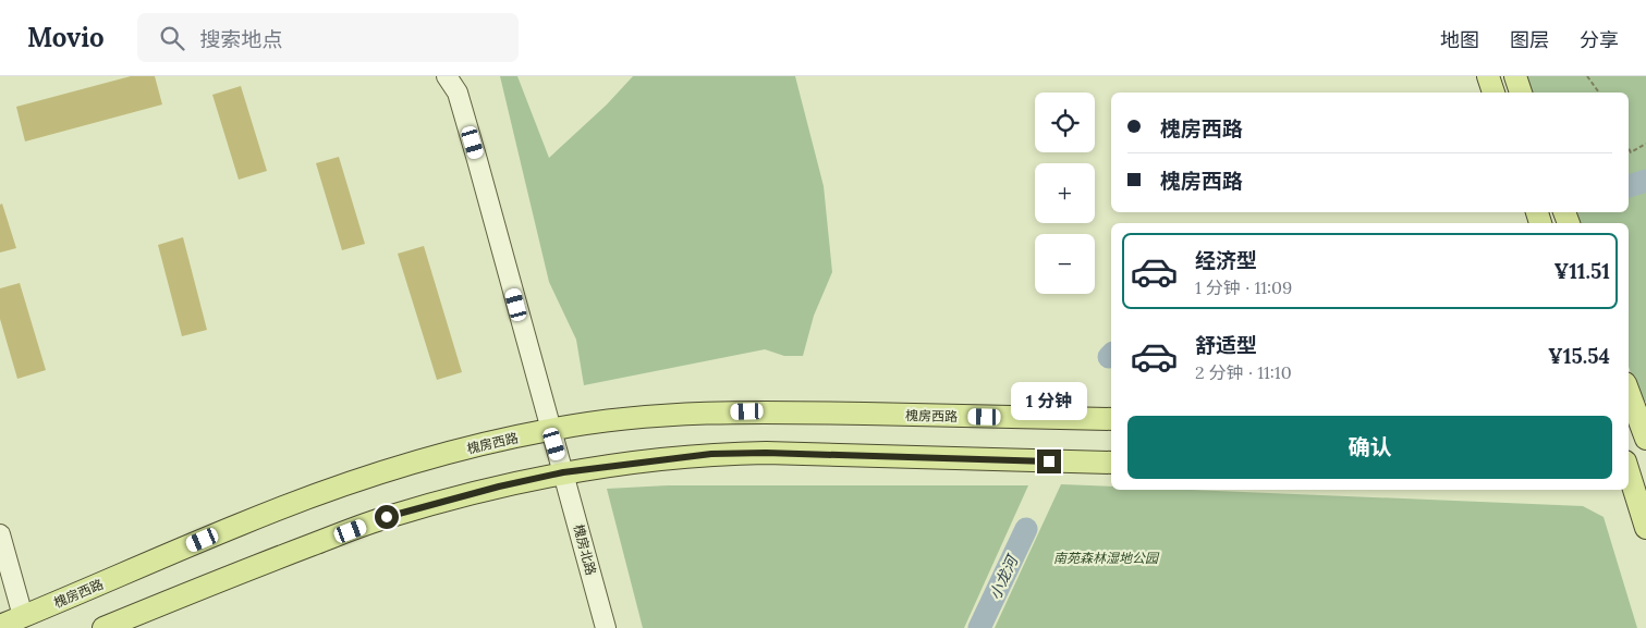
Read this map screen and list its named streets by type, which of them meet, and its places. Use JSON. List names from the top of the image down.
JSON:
{
  "streets": {
    "main road": ["槐房西路"],
    "street": ["槐房北路"]
  },
  "crossings": [
    ["槐房西路", "槐房北路"]
  ],
  "water": ["小龙河"],
  "parks": ["南苑森林湿地公园"],
  "page": {
    "header": "Movio",
    "search": "搜索地点",
    "nav": ["地图", "图层", "分享"],
    "map_buttons": ["+", "−"],
    "banner": ["槐房西路", "槐房西路"],
    "list": [
      {
        "name": "经济型",
        "note": "1 分钟 · 11:09",
        "value": "¥11.51"
      },
      {
        "name": "舒适型",
        "note": "2 分钟 · 11:10",
        "value": "¥15.54"
      }
    ],
    "bubble": "1 分钟",
    "buttons": "确认"
  }
}
